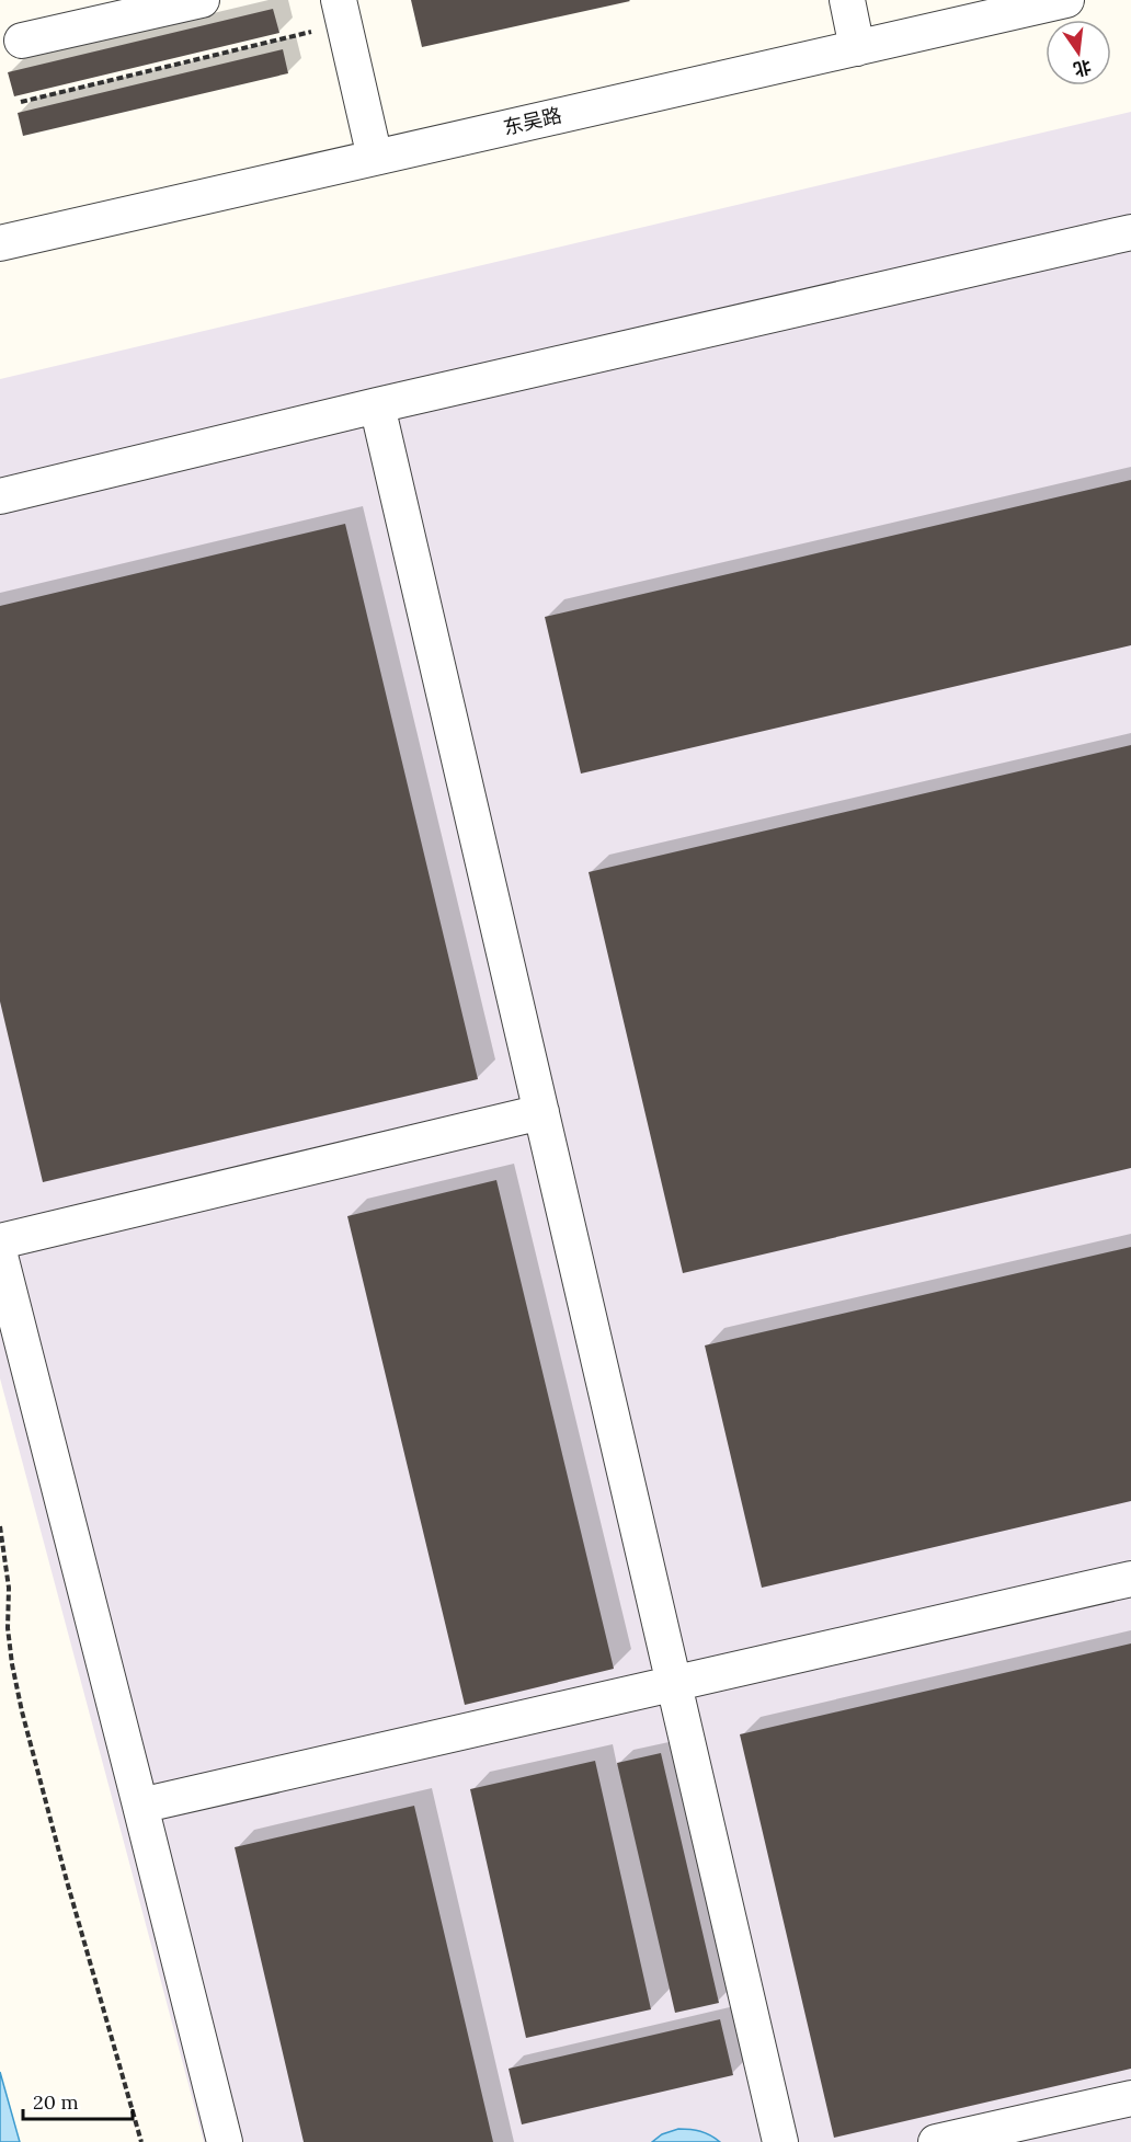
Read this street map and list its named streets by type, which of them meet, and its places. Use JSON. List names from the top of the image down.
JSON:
{
  "streets": {
    "street": ["东吴路"]
  },
  "scale_bar": "20 m",
  "north": "bottom"
}
